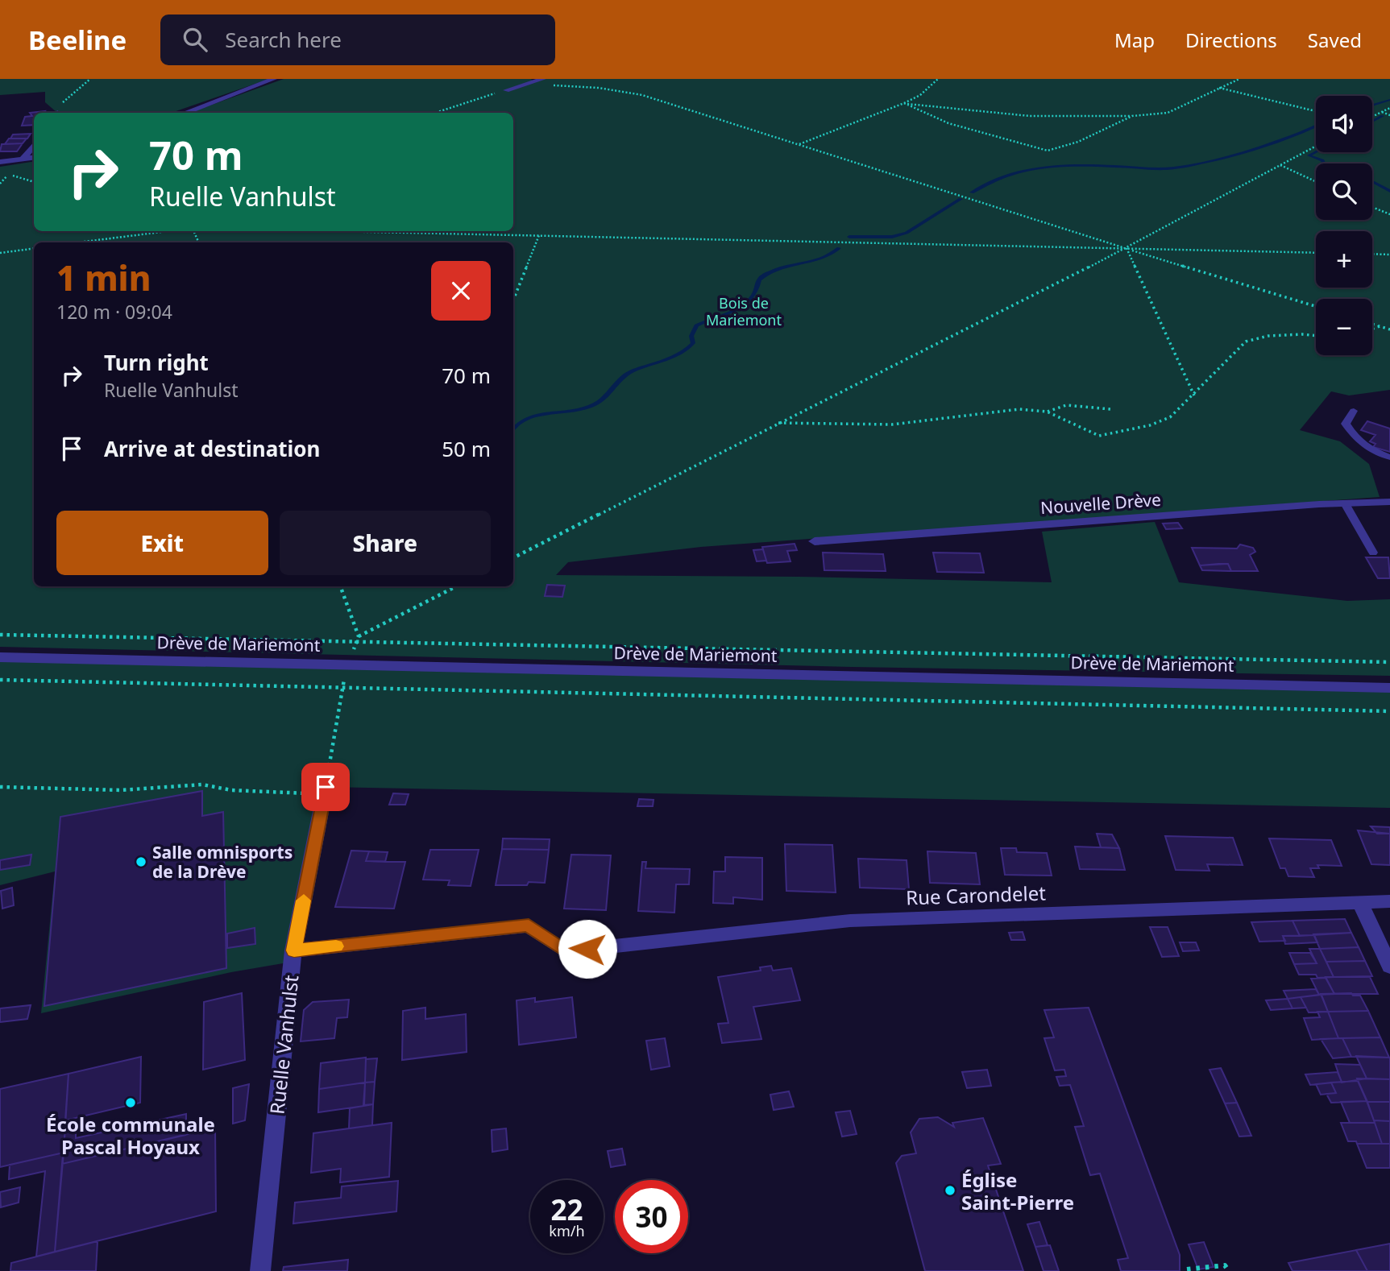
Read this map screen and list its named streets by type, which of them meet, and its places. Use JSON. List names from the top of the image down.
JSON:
{
  "streets": {
    "street": [
      "Nouvelle Drève",
      "Drève de Mariemont",
      "Rue Carondelet",
      "Ruelle Vanhulst"
    ]
  },
  "crossings": [
    ["Rue Carondelet", "Ruelle Vanhulst"]
  ],
  "parks": ["Bois de Mariemont"],
  "places": ["Salle omnisports de la Drève", "École communale Pascal Hoyaux", "Église Saint-Pierre"],
  "page": {
    "header": "Beeline",
    "search": "Search here",
    "nav": ["Map", "Directions", "Saved"],
    "map_buttons": ["+", "−"],
    "turn": ["70 m", "Ruelle Vanhulst"],
    "heading": ["1 min", "120 m · 09:04"],
    "list": [
      {
        "name": "Turn right",
        "note": "Ruelle Vanhulst",
        "value": "70 m"
      },
      {
        "name": "Arrive at destination",
        "value": "50 m"
      }
    ],
    "buttons": ["Exit", "Share"],
    "speed": "22 km/h",
    "limit": "30"
  }
}
